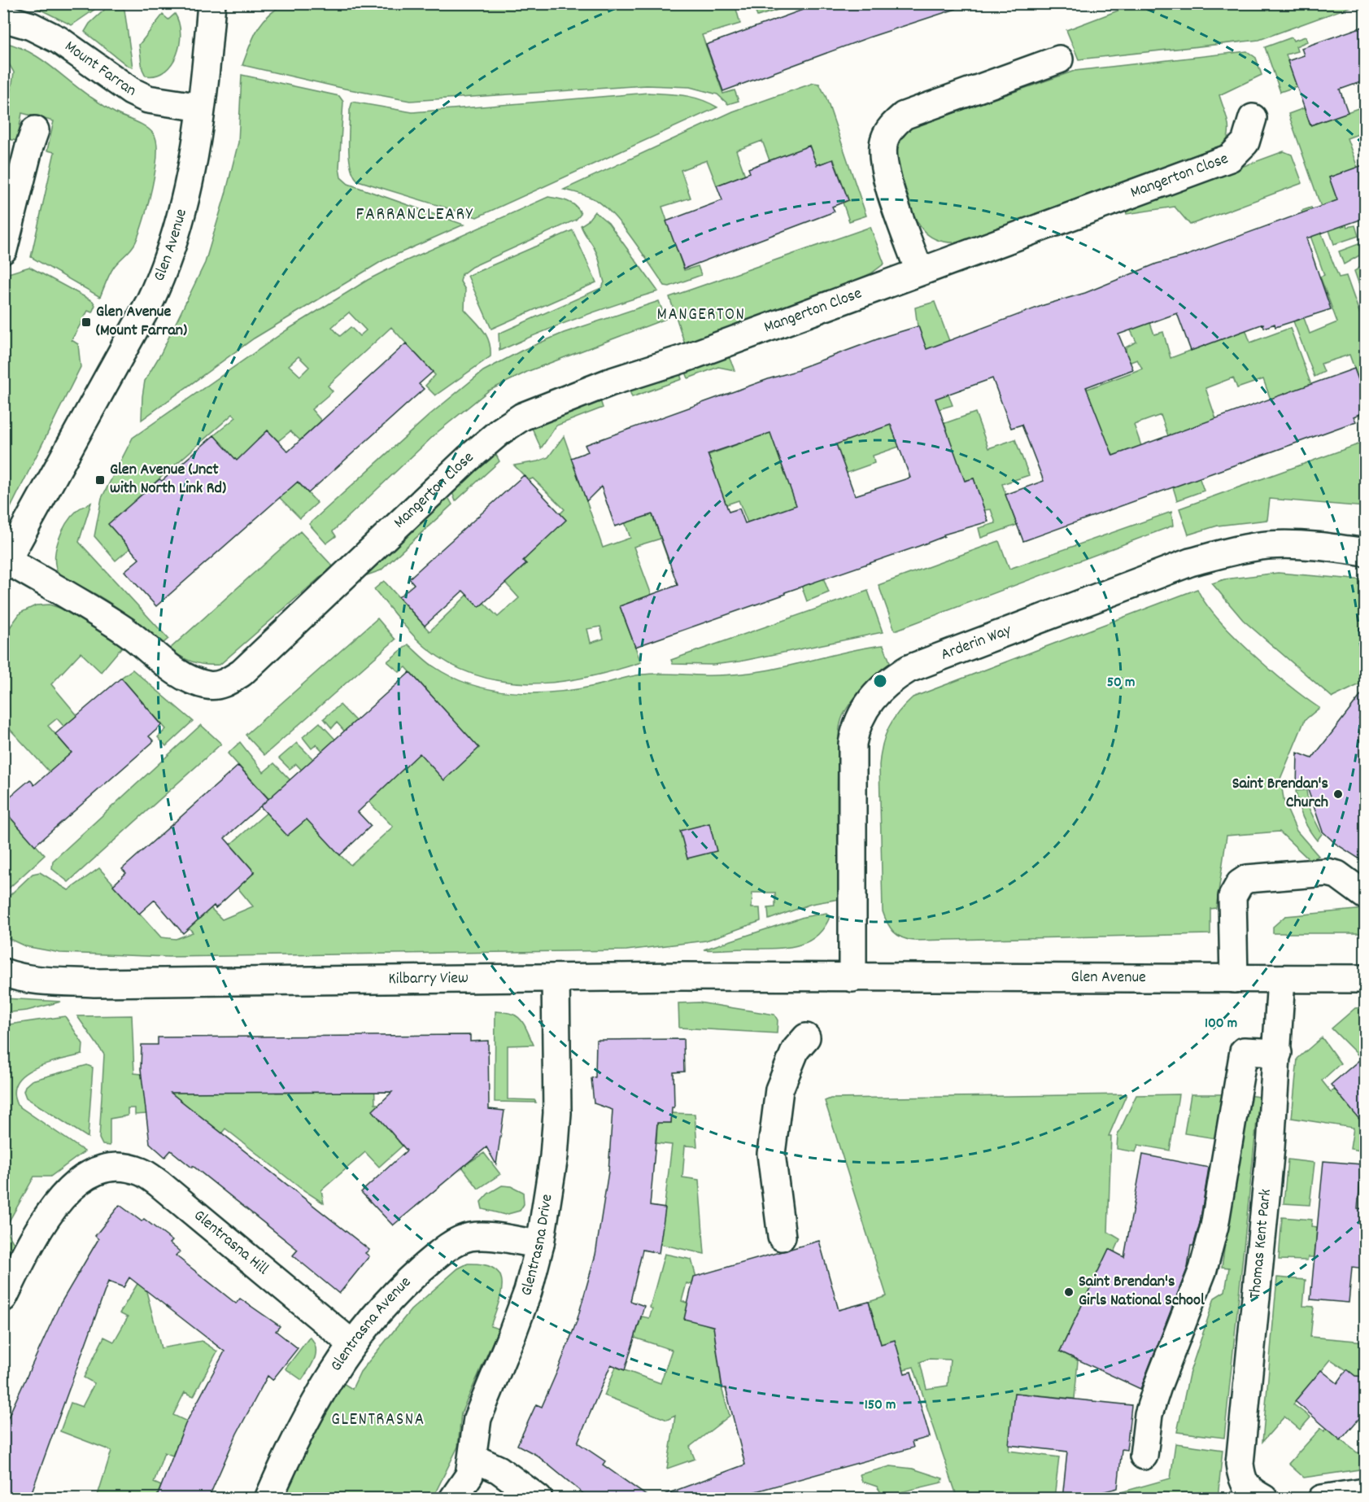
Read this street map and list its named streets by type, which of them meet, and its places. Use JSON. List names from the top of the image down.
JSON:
{
  "streets": {
    "street": [
      "Mount Farran",
      "Mangerton Close",
      "Glen Avenue",
      "Arderin Way",
      "Kilbarry View",
      "Glentrasna Hill",
      "Thomas Kent Park",
      "Glentrasna Drive",
      "Glentrasna Avenue"
    ]
  },
  "crossings": [
    ["Mount Farran", "Glen Avenue"],
    ["Mangerton Close", "Glen Avenue"],
    ["Glen Avenue", "Arderin Way"],
    ["Glen Avenue", "Kilbarry View"],
    ["Glen Avenue", "Thomas Kent Park"],
    ["Arderin Way", "Kilbarry View"],
    ["Kilbarry View", "Glentrasna Drive"],
    ["Glentrasna Hill", "Glentrasna Avenue"],
    ["Glentrasna Drive", "Glentrasna Avenue"]
  ],
  "districts": ["FARRANCLEARY", "MANGERTON", "GLENTRASNA"],
  "places": {
    "transit": ["Glen Avenue (Mount Farran)", "Glen Avenue (Jnct with North Link Rd)"],
    "other": ["Saint Brendan's Church", "Saint Brendan's Girls National School"]
  },
  "rings": ["50 m", "100 m", "150 m"]
}
